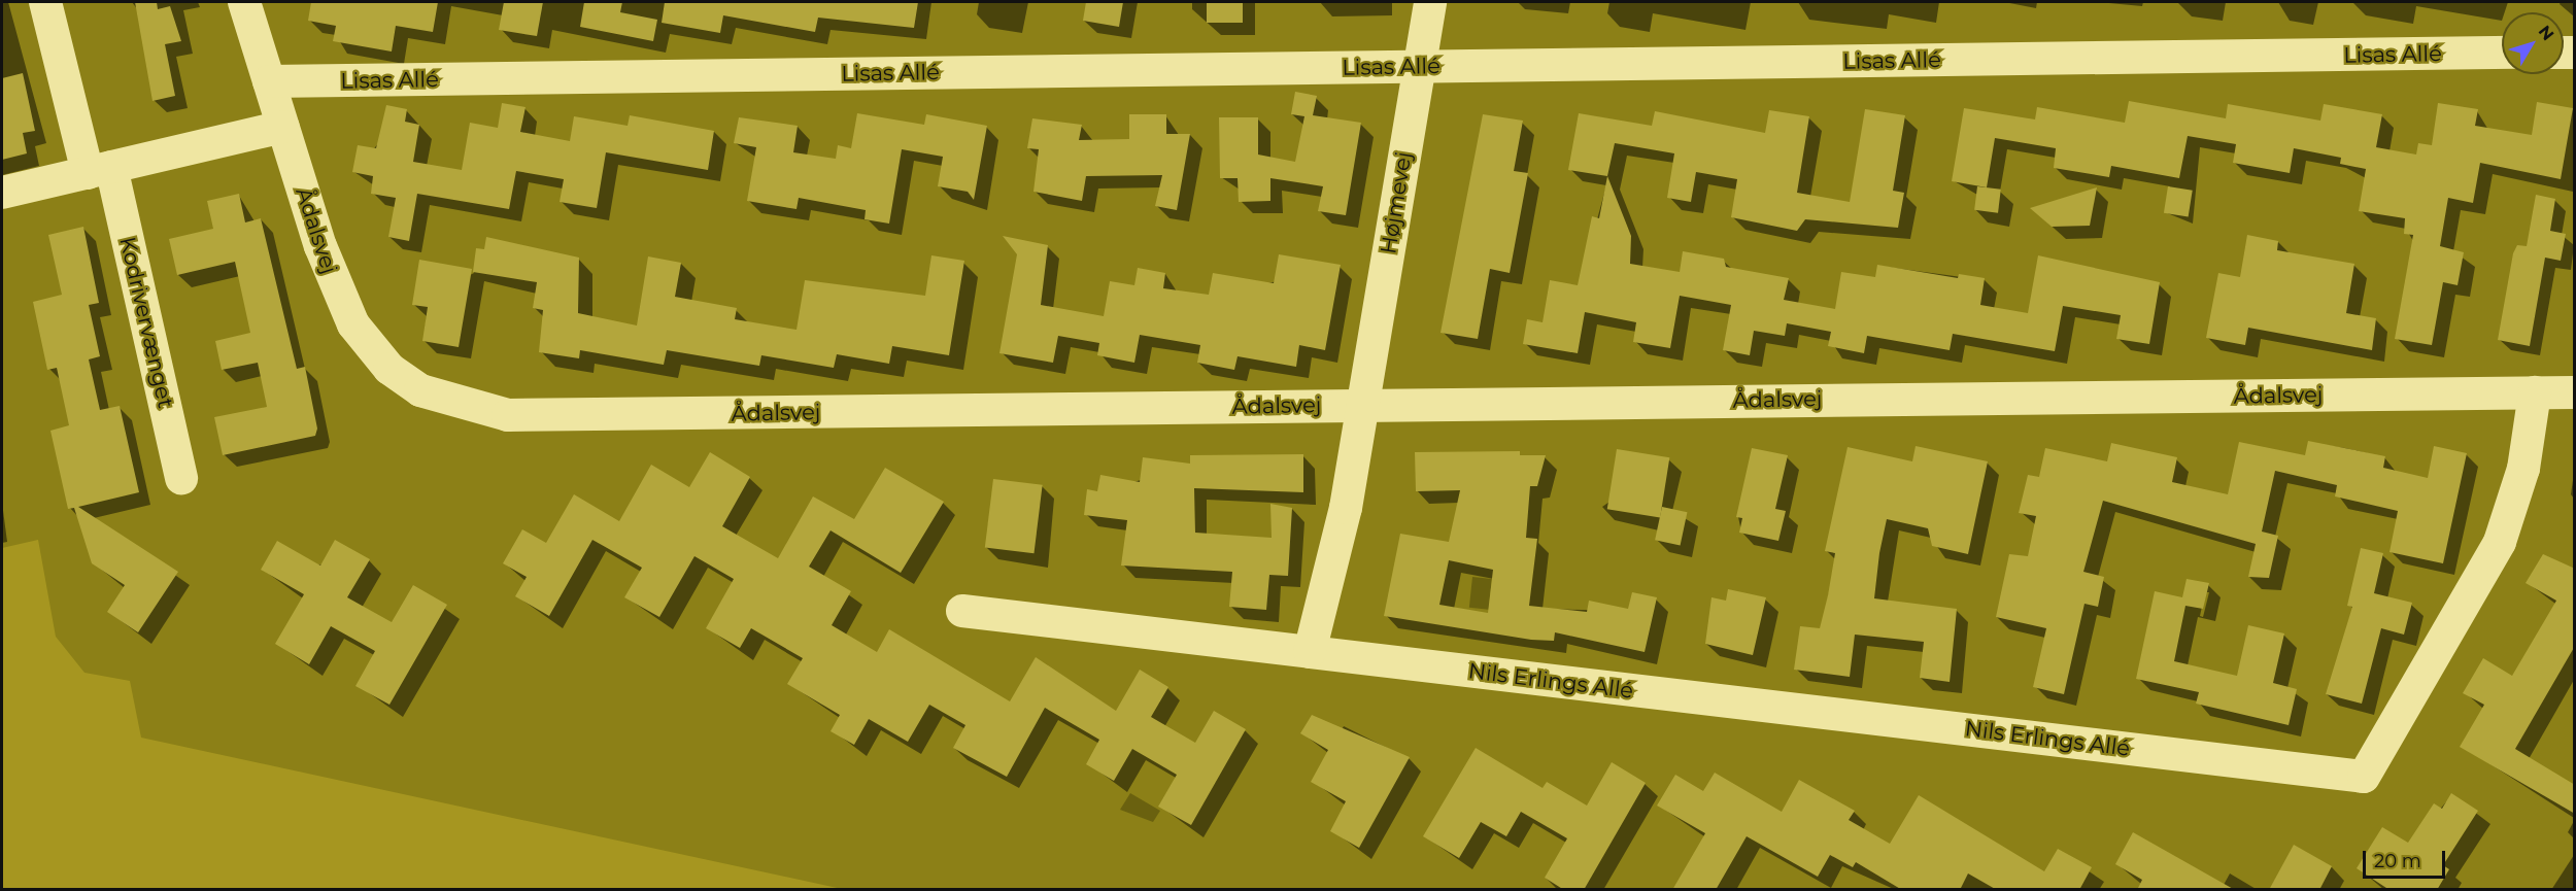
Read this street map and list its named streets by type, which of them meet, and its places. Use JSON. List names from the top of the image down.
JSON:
{
  "streets": {
    "street": [
      "Lisas Allé",
      "Højmevej",
      "Ådalsvej",
      "Kodrivervænget",
      "Nils Erlings Allé"
    ]
  },
  "crossings": [
    ["Lisas Allé", "Højmevej"],
    ["Lisas Allé", "Ådalsvej"],
    ["Højmevej", "Ådalsvej"],
    ["Ådalsvej", "Nils Erlings Allé"]
  ],
  "scale_bar": "20 m",
  "north": "top right"
}
